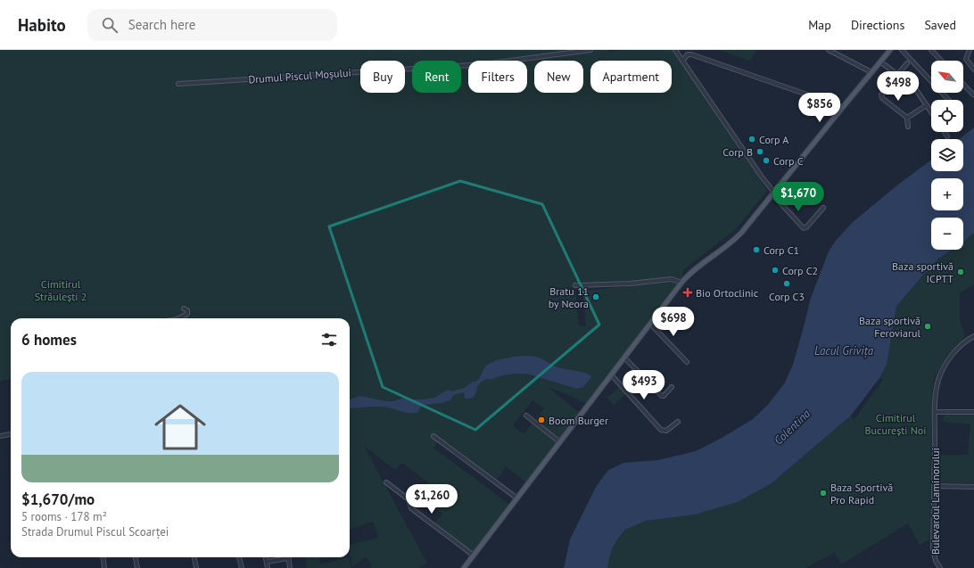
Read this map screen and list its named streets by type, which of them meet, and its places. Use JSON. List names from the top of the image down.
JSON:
{
  "streets": {
    "street": ["Drumul Piscul Moșului", "Bulevardul Laminorului"]
  },
  "water": ["Lacul Grivița", "Colentina"],
  "parks": ["Cimitirul Străulești 2", "Cimitirul București Noi"],
  "places": {
    "other": [
      "Corp A",
      "Corp B",
      "Corp C",
      "Corp C1",
      "Corp C2",
      "Baza sportivă ICPTT",
      "Corp C3",
      "Bratu 11 by Neora",
      "Baza sportivă Feroviarul",
      "Boom Burger",
      "Baza Sportivă Pro Rapid"
    ],
    "health": ["Bio Ortoclinic"]
  },
  "north": "top left",
  "page": {
    "header": "Habito",
    "search": "Search here",
    "nav": ["Map", "Directions", "Saved"],
    "map_buttons": ["+", "−"],
    "chip": [
      "Buy",
      "Rent",
      "Filters",
      "New",
      "Apartment"
    ],
    "price": [
      "$498",
      "$856",
      "$1,670",
      "$698",
      "$493",
      "$1,260"
    ],
    "heading": "6 homes",
    "list": [
      {
        "name": "$1,670/mo",
        "note": "5 rooms · 178 m² · Strada Drumul Piscul Scoarței"
      }
    ]
  }
}
